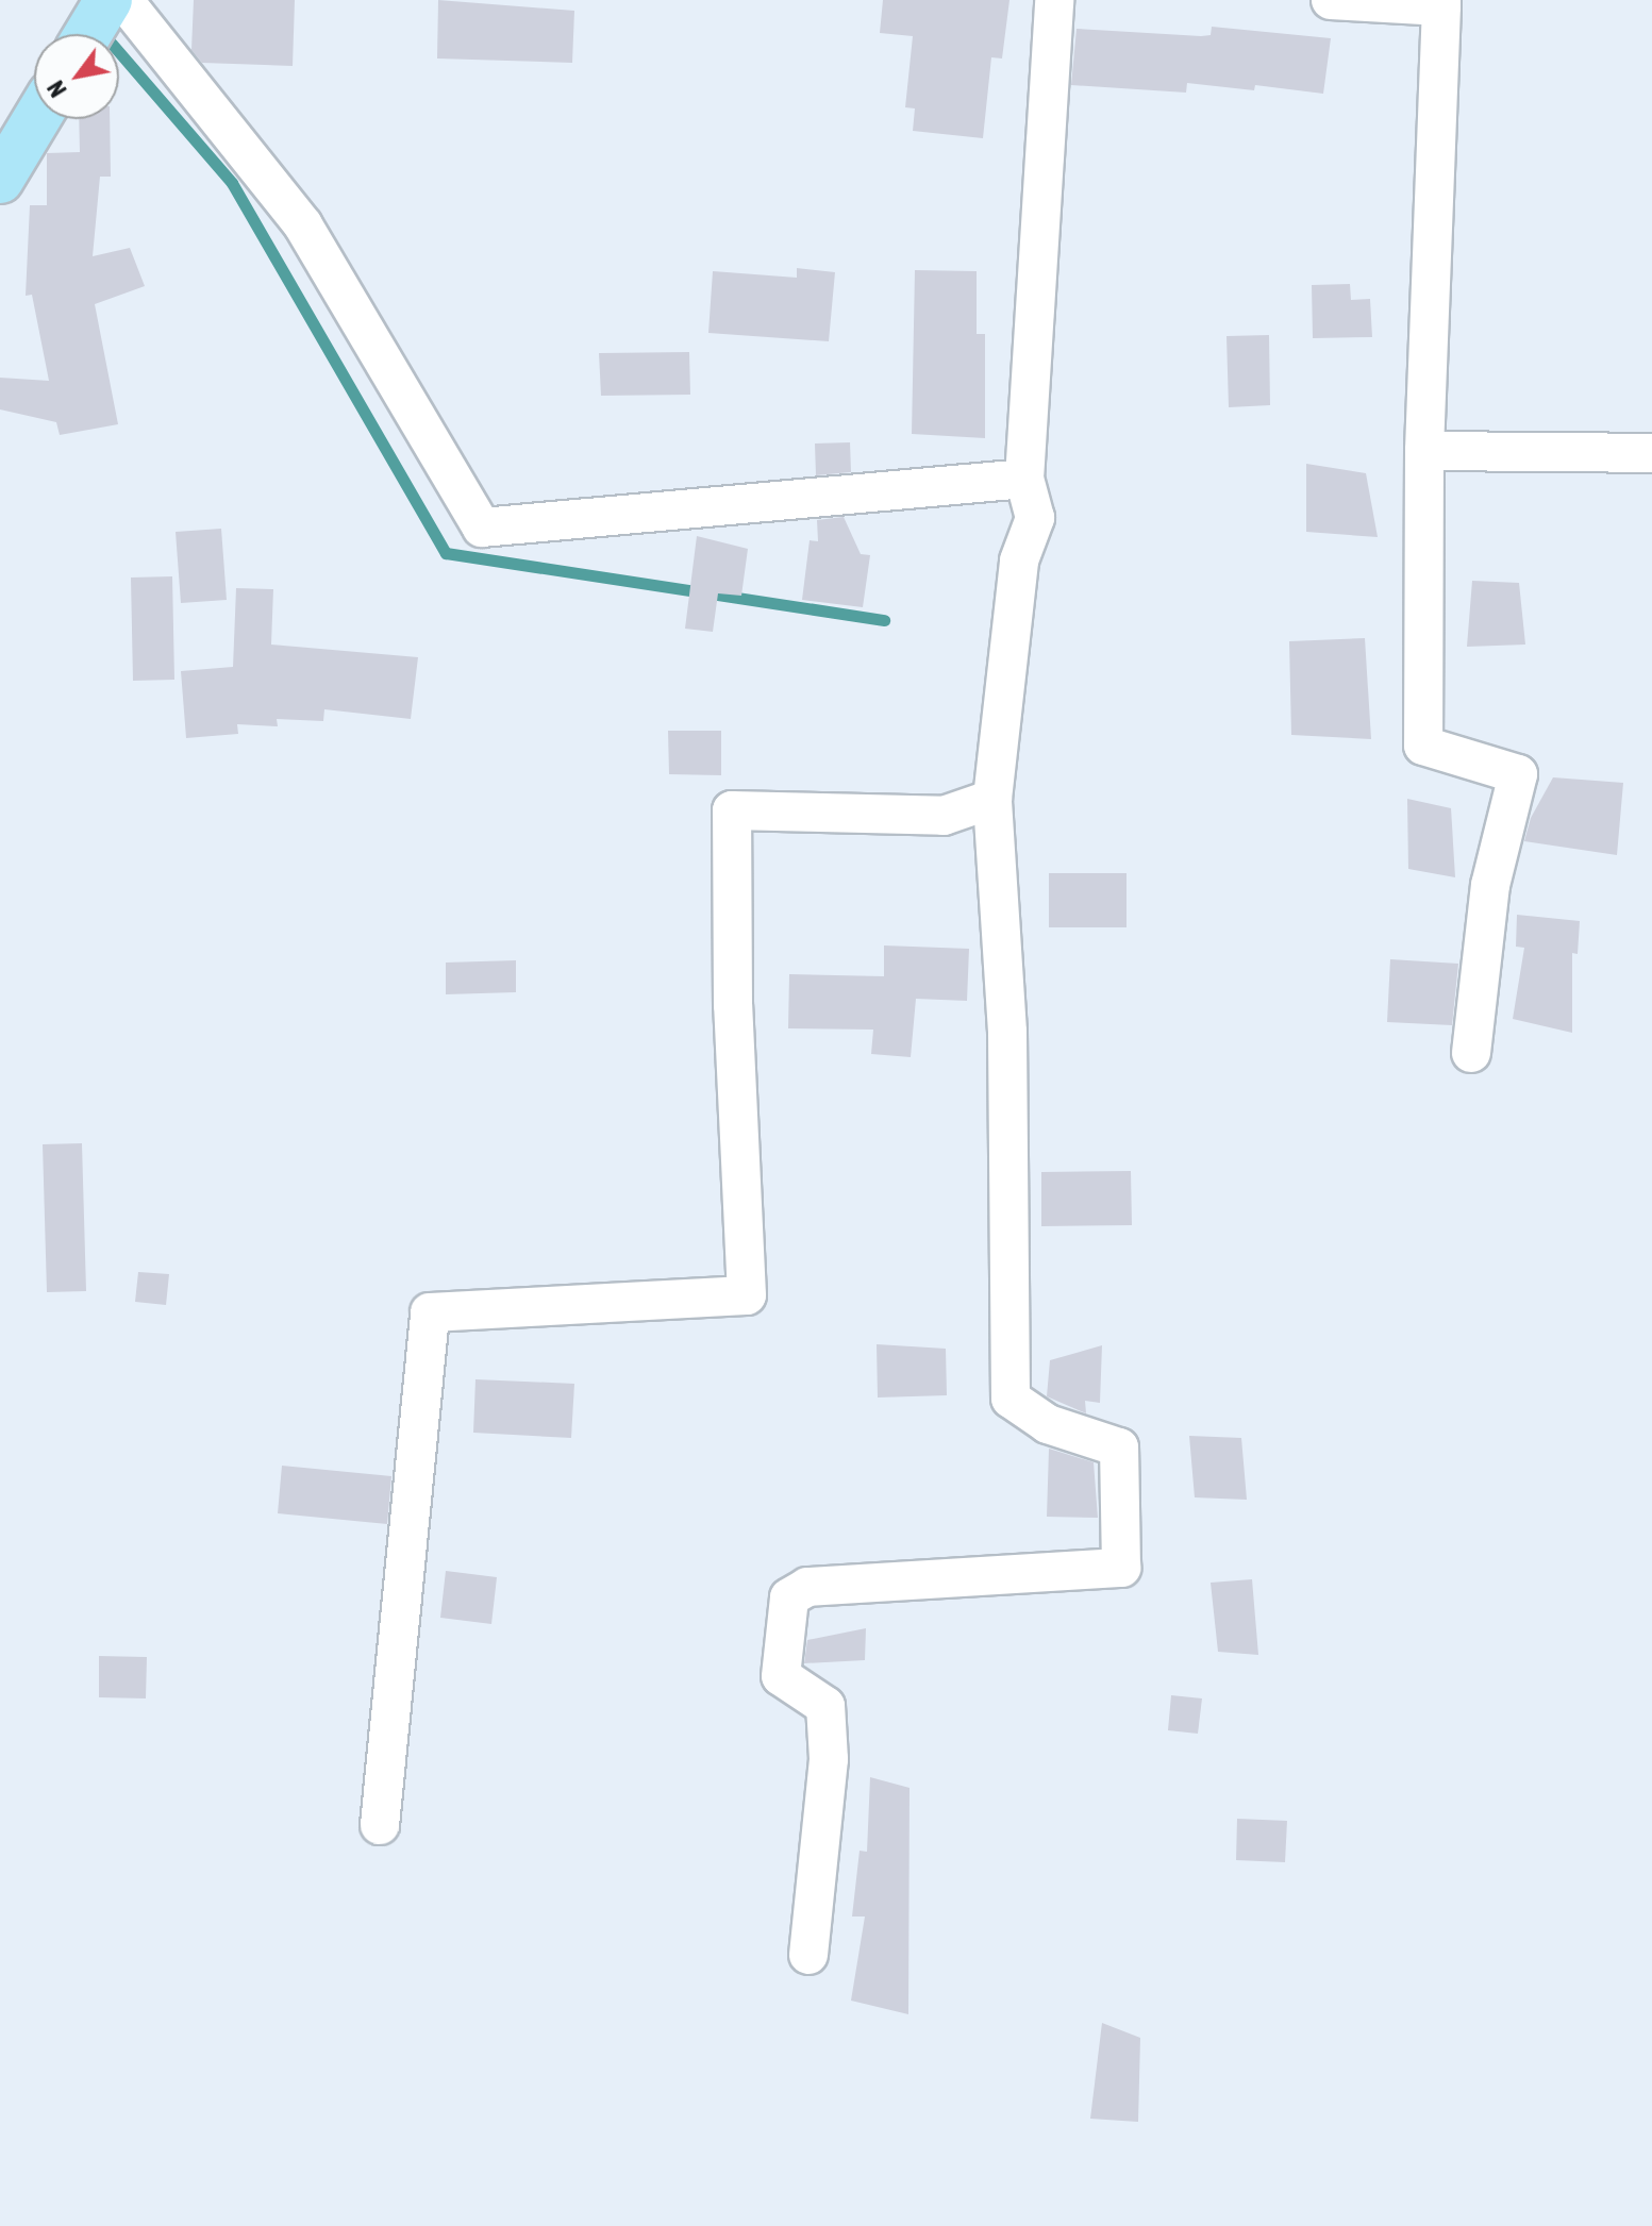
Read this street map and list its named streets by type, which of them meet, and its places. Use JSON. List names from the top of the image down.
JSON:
{
  "north": "bottom left"
}
